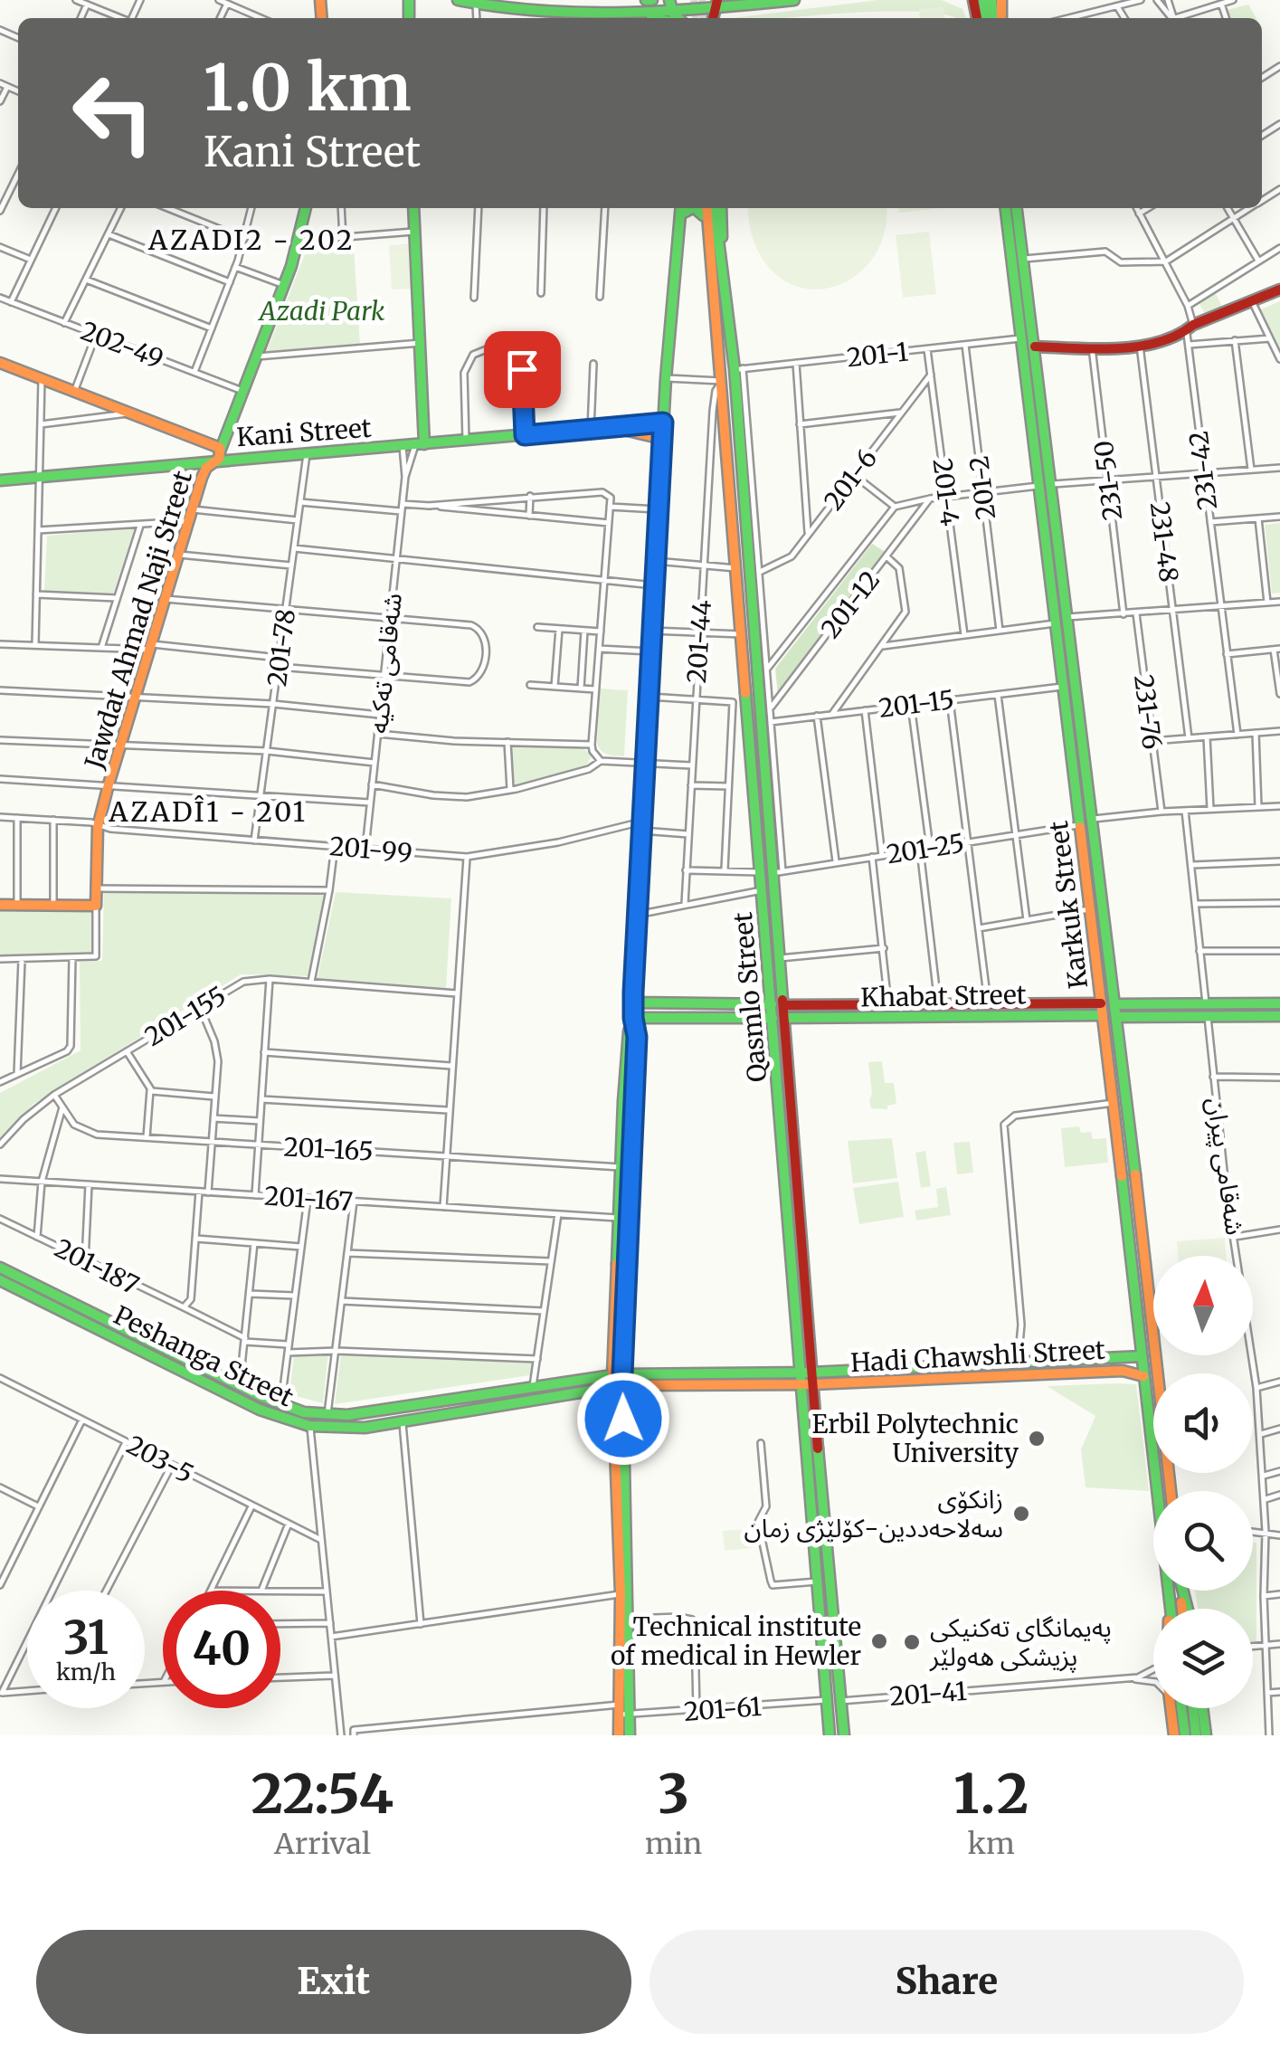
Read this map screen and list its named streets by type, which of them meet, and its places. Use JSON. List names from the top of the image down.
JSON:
{
  "streets": {
    "main road": [
      "Kani Street",
      "Jawdat Ahmad Naji Street",
      "Karkuk Street",
      "Khabat Street",
      "Qasmlo Street",
      "Peshanga Street",
      "Hadi Chawshli Street"
    ],
    "street": [
      "202-49",
      "201-1",
      "231-42",
      "201-6",
      "231-50",
      "201-2",
      "201-4",
      "231-48",
      "201-12",
      "201-44",
      "201-78",
      "شەقامی تەکیە",
      "201-15",
      "231-76",
      "201-25",
      "201-99",
      "201-155",
      "201-165",
      "شەقامی پیران",
      "201-167",
      "201-187",
      "203-5",
      "201-41",
      "201-61"
    ]
  },
  "crossings": [
    ["202-49", "Jawdat Ahmad Naji Street"],
    ["201-1", "201-2"],
    ["201-1", "201-4"],
    ["201-1", "Karkuk Street"],
    ["201-1", "Qasmlo Street"],
    ["Kani Street", "Jawdat Ahmad Naji Street"],
    ["Kani Street", "201-78"],
    ["Kani Street", "شەقامی تەکیە"],
    ["201-6", "201-4"],
    ["Jawdat Ahmad Naji Street", "201-99"],
    ["201-44", "201-99"],
    ["201-44", "Qasmlo Street"],
    ["201-78", "201-99"],
    ["شەقامی تەکیە", "201-99"],
    ["201-15", "Karkuk Street"],
    ["201-25", "Karkuk Street"],
    ["201-25", "Qasmlo Street"],
    ["Karkuk Street", "Khabat Street"],
    ["Karkuk Street", "Hadi Chawshli Street"],
    ["Khabat Street", "Qasmlo Street"],
    ["Qasmlo Street", "Peshanga Street"],
    ["Qasmlo Street", "Hadi Chawshli Street"],
    ["Qasmlo Street", "201-41"],
    ["Qasmlo Street", "201-61"],
    ["201-155", "201-165"],
    ["Peshanga Street", "Hadi Chawshli Street"]
  ],
  "districts": ["AZADI2 - 202", "AZADÎ1 - 201"],
  "parks": ["Azadi Park"],
  "places": [
    "Erbil Polytechnic University",
    "زانکۆی سەلاحەددین-کۆلێژی زمان",
    "Technical institute of medical in Hewler",
    "پەیمانگای تەکنیکی پزیشکی هەولێر"
  ],
  "north": "top",
  "page": {
    "turn": ["1.0 km", "Kani Street"],
    "speed": "31 km/h",
    "limit": "40",
    "eta": [
      "22:54",
      "Arrival",
      "3",
      "min",
      "1.2",
      "km"
    ],
    "buttons": ["Exit", "Share"]
  }
}
